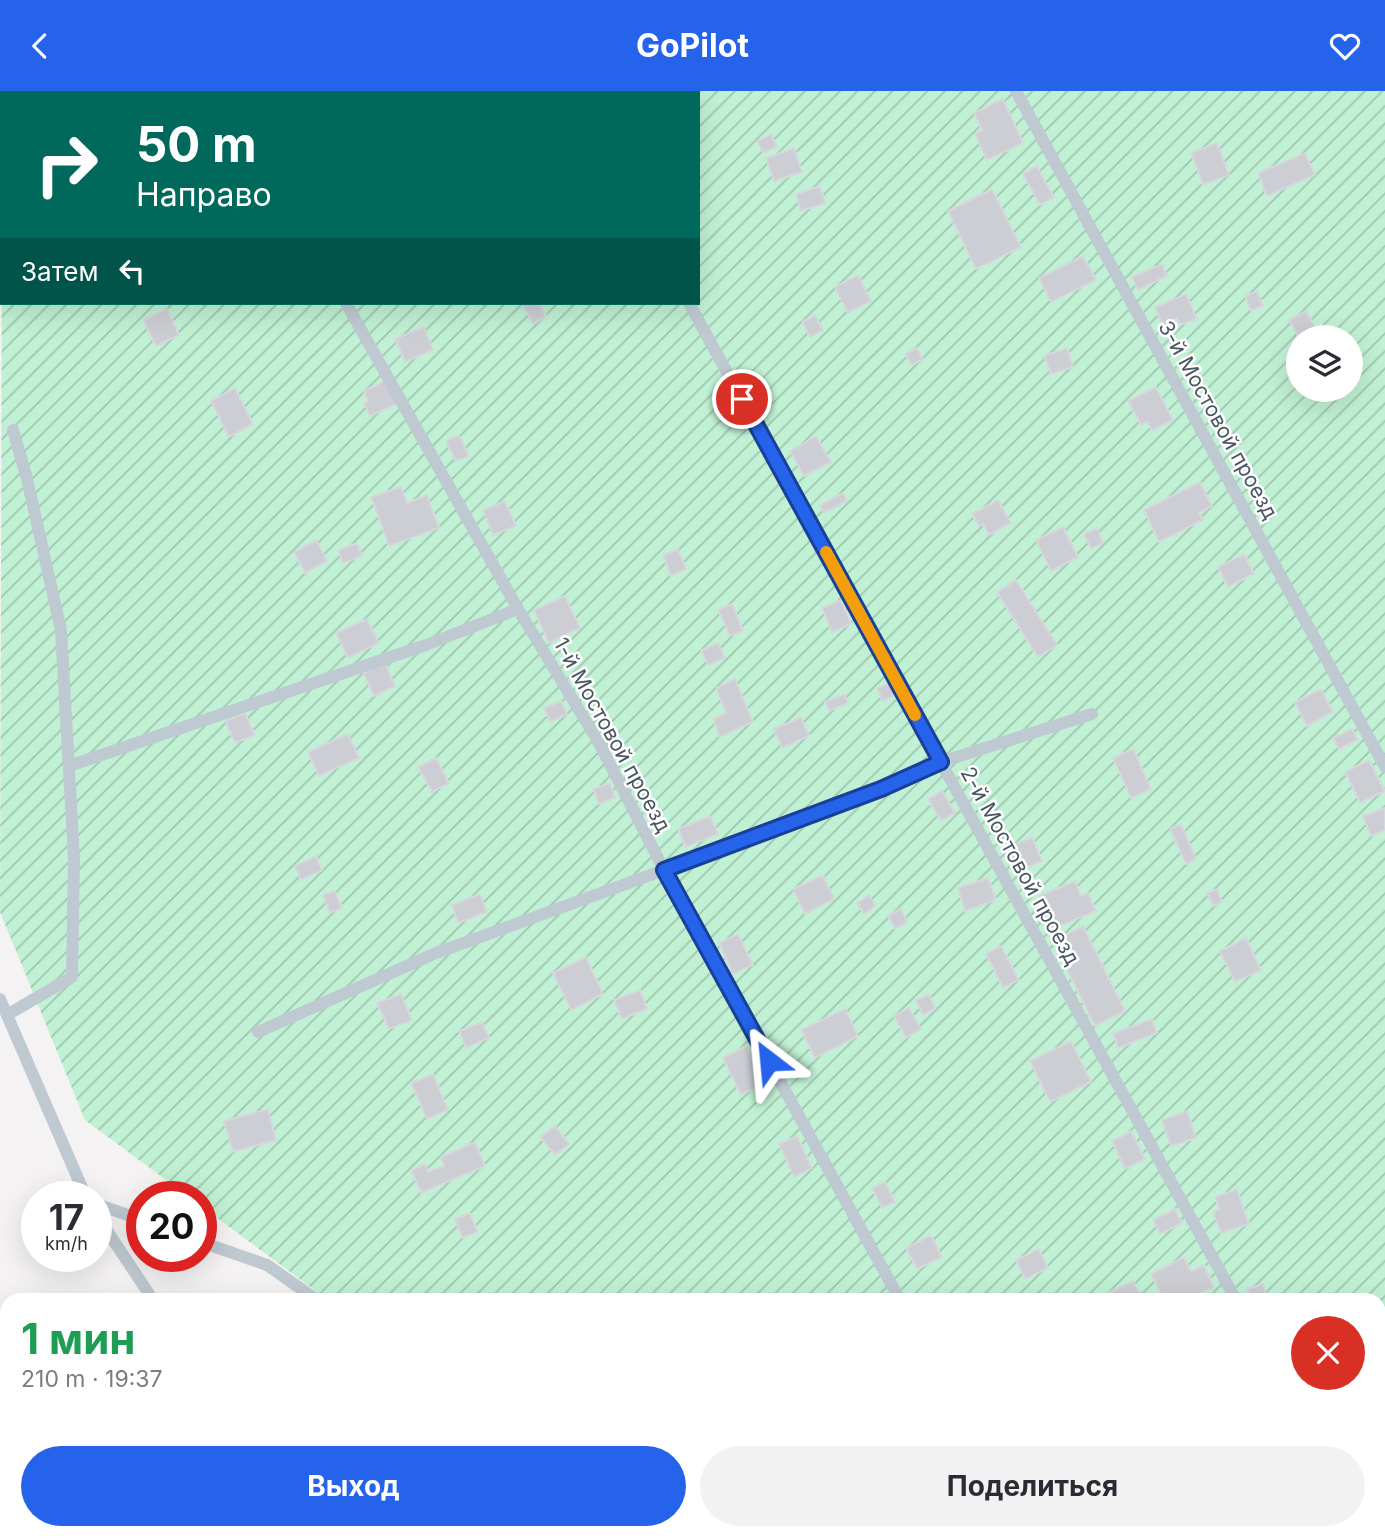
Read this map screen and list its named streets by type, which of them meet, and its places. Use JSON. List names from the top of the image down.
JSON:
{
  "streets": {
    "lane": ["3-й Мостовой проезд", "1-й Мостовой проезд", "2-й Мостовой проезд"]
  },
  "page": {
    "header": "GoPilot",
    "turn": ["50 m", "Направо"],
    "then": "Затем",
    "speed": "17 km/h",
    "limit": "20",
    "heading": ["1 мин", "210 m · 19:37"],
    "buttons": ["Выход", "Поделиться"]
  }
}
